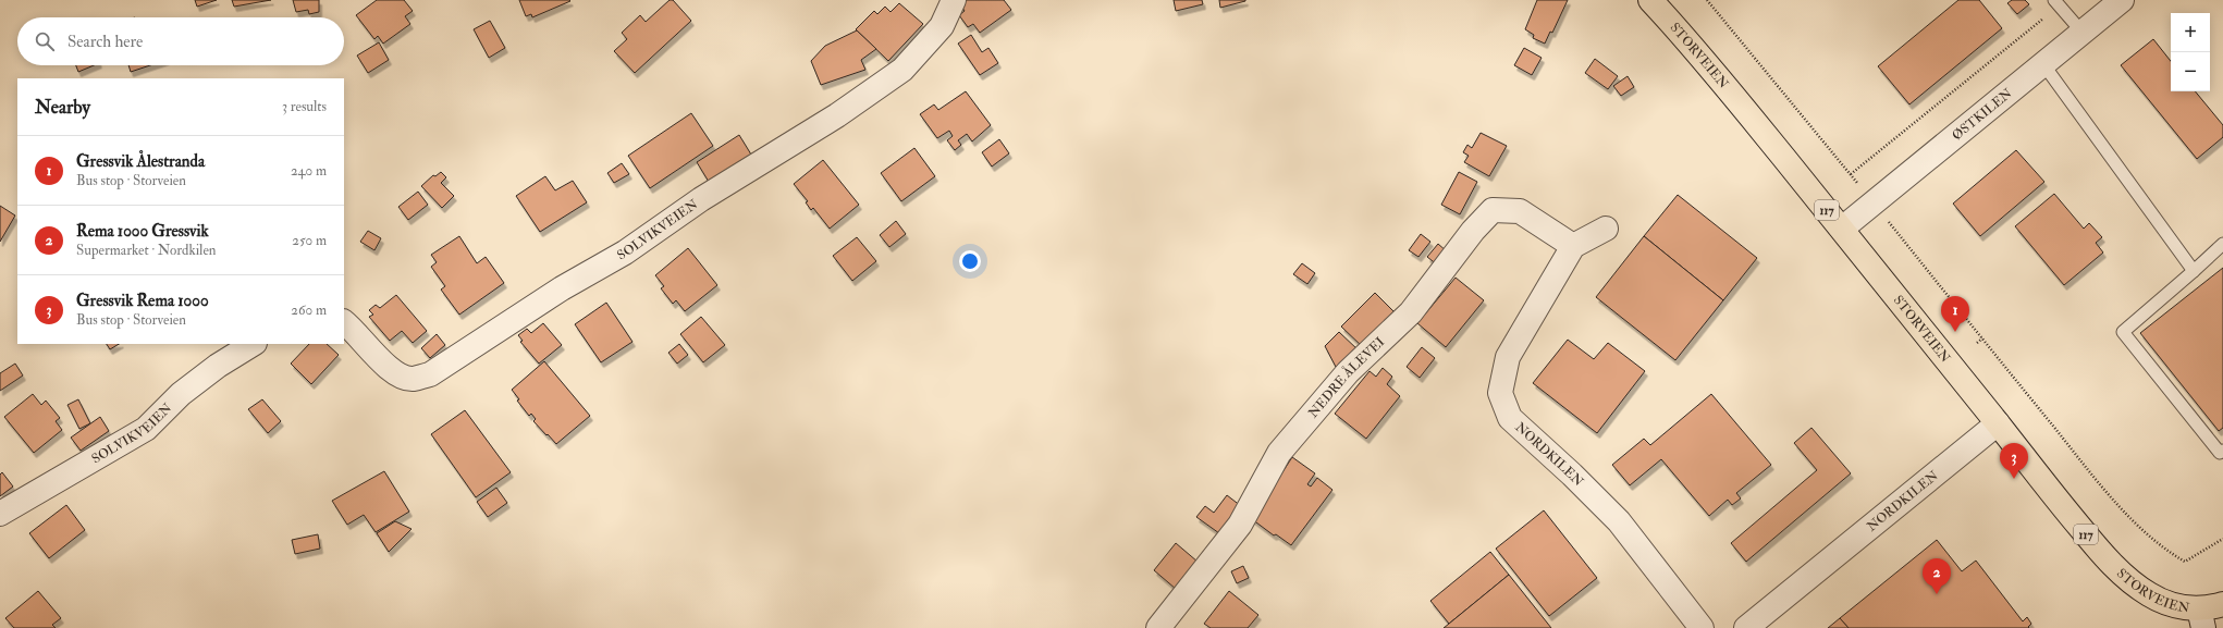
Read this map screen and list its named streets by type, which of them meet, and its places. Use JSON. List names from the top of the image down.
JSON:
{
  "streets": {
    "main road": ["STORVEIEN", "117"],
    "street": [
      "ØSTKILEN",
      "SOLVIKVEIEN",
      "NEDRE ÅLEVEI",
      "NORDKILEN"
    ]
  },
  "crossings": [
    ["STORVEIEN", "ØSTKILEN"],
    ["STORVEIEN", "NORDKILEN"],
    ["NEDRE ÅLEVEI", "NORDKILEN"]
  ],
  "page": {
    "map_buttons": ["+", "−"],
    "search": "Search here",
    "heading": ["Nearby", "3 results"],
    "list": [
      {
        "mark": "1",
        "name": "Gressvik Ålestranda",
        "note": "Bus stop · Storveien",
        "value": "240 m"
      },
      {
        "mark": "2",
        "name": "Rema 1000 Gressvik",
        "note": "Supermarket · Nordkilen",
        "value": "250 m"
      },
      {
        "mark": "3",
        "name": "Gressvik Rema 1000",
        "note": "Bus stop · Storveien",
        "value": "260 m"
      }
    ],
    "pins": ["1", "3", "2"]
  }
}
